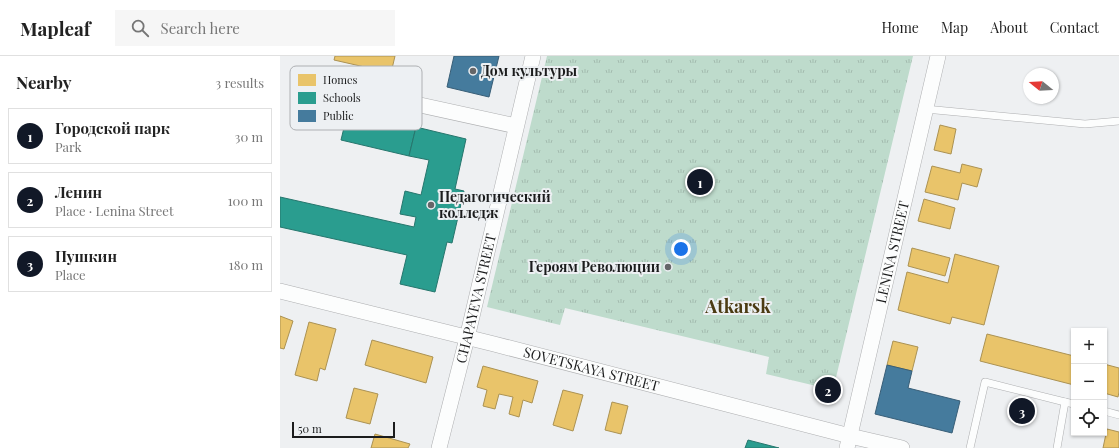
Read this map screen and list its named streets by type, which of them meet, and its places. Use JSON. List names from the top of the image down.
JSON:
{
  "streets": {
    "street": ["LENINA STREET", "CHAPAYEVA STREET", "SOVETSKAYA STREET"]
  },
  "crossings": [
    ["LENINA STREET", "SOVETSKAYA STREET"],
    ["CHAPAYEVA STREET", "SOVETSKAYA STREET"]
  ],
  "districts": ["Atkarsk"],
  "places": ["Дом культуры", "Педагогический колледж", "Героям Революции"],
  "legend": ["Homes", "Schools", "Public"],
  "scale_bar": "50 m",
  "north": "left",
  "page": {
    "header": "Mapleaf",
    "search": "Search here",
    "nav": [
      "Home",
      "Map",
      "About",
      "Contact"
    ],
    "heading": ["Nearby", "3 results"],
    "list": [
      {
        "mark": "1",
        "name": "Городской парк",
        "note": "Park",
        "value": "30 m"
      },
      {
        "mark": "2",
        "name": "Ленин",
        "note": "Place · Lenina Street",
        "value": "100 m"
      },
      {
        "mark": "3",
        "name": "Пушкин",
        "note": "Place",
        "value": "180 m"
      }
    ],
    "pins": ["1", "2", "3"],
    "map_buttons": ["+", "−"],
    "scale": "50 m"
  }
}
